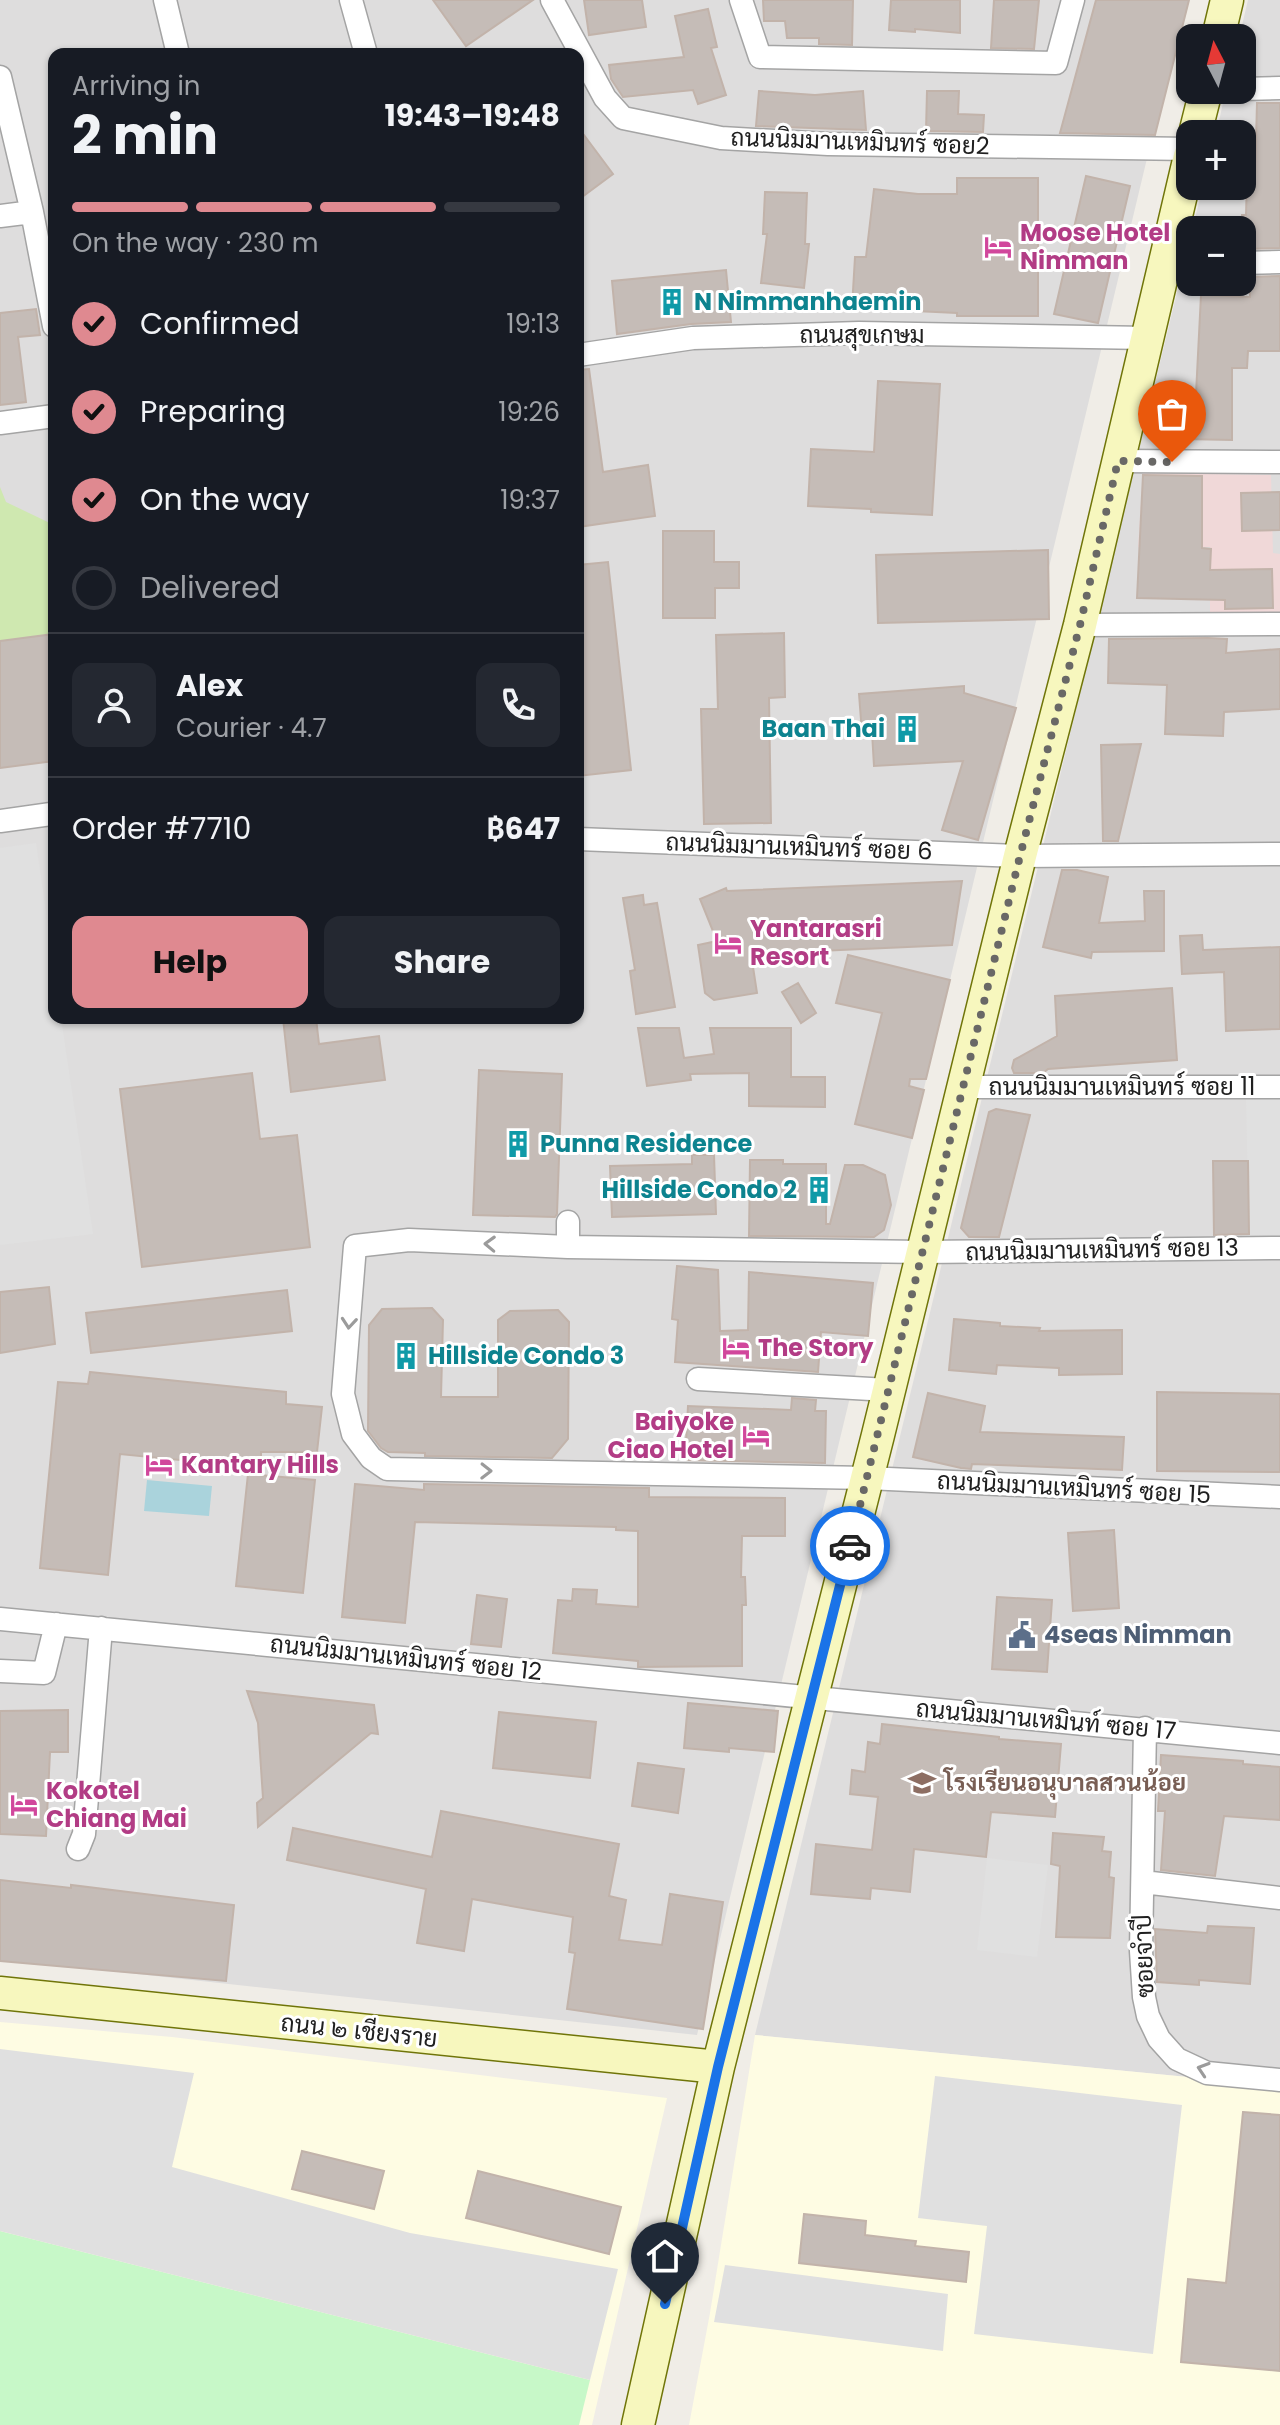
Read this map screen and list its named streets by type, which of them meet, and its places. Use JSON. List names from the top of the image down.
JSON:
{
  "streets": {
    "main road": ["ถนน ๒ เชียงราย"],
    "street": [
      "ถนนนิมมานเหมินทร์ ซอย2",
      "ถนนสุขเกษม",
      "ถนนนิมมานเหมินทร์ ซอย 6",
      "ถนนนิมมานเหมินทร์ ซอย 11",
      "ถนนนิมมานเหมินทร์ ซอย 13",
      "ถนนนิมมานเหมินทร์ ซอย 15",
      "ถนนนิมมานเหมินทร์ ซอย 12",
      "ถนนนิมมานเหมินท์ ซอย 17",
      "ซอยจำปี"
    ]
  },
  "crossings": [
    ["ถนนนิมมานเหมินทร์ ซอย 13", "ถนนนิมมานเหมินทร์ ซอย 15"],
    ["ถนนนิมมานเหมินทร์ ซอย 12", "ถนนนิมมานเหมินท์ ซอย 17"],
    ["ถนนนิมมานเหมินท์ ซอย 17", "ซอยจำปี"]
  ],
  "one_way": ["ซอยจำปี"],
  "places": {
    "hotel": [
      "Moose Hotel Nimman",
      "Yantarasri Resort",
      "The Story",
      "Baiyoke Ciao Hotel",
      "Kantary Hills",
      "Kokotel Chiang Mai"
    ],
    "building": [
      "N Nimmanhaemin",
      "Baan Thai",
      "Punna Residence",
      "Hillside Condo 2",
      "Hillside Condo 3"
    ],
    "public building": ["4seas Nimman"],
    "school or university": ["โรงเรียนอนุบาลสวนน้อย"]
  },
  "north": "top",
  "page": {
    "map_buttons": ["+", "−"],
    "heading": ["2 min", "Arriving in", "19:43–19:48"],
    "panel": [
      "Alex",
      "Courier · 4.7",
      "Order #7710",
      "฿647"
    ],
    "bar": "On the way · 230 m",
    "list": [
      ["Confirmed", "19:13"],
      ["Preparing", "19:26"],
      ["On the way", "19:37"],
      "Delivered"
    ],
    "buttons": ["Help", "Share"]
  }
}
